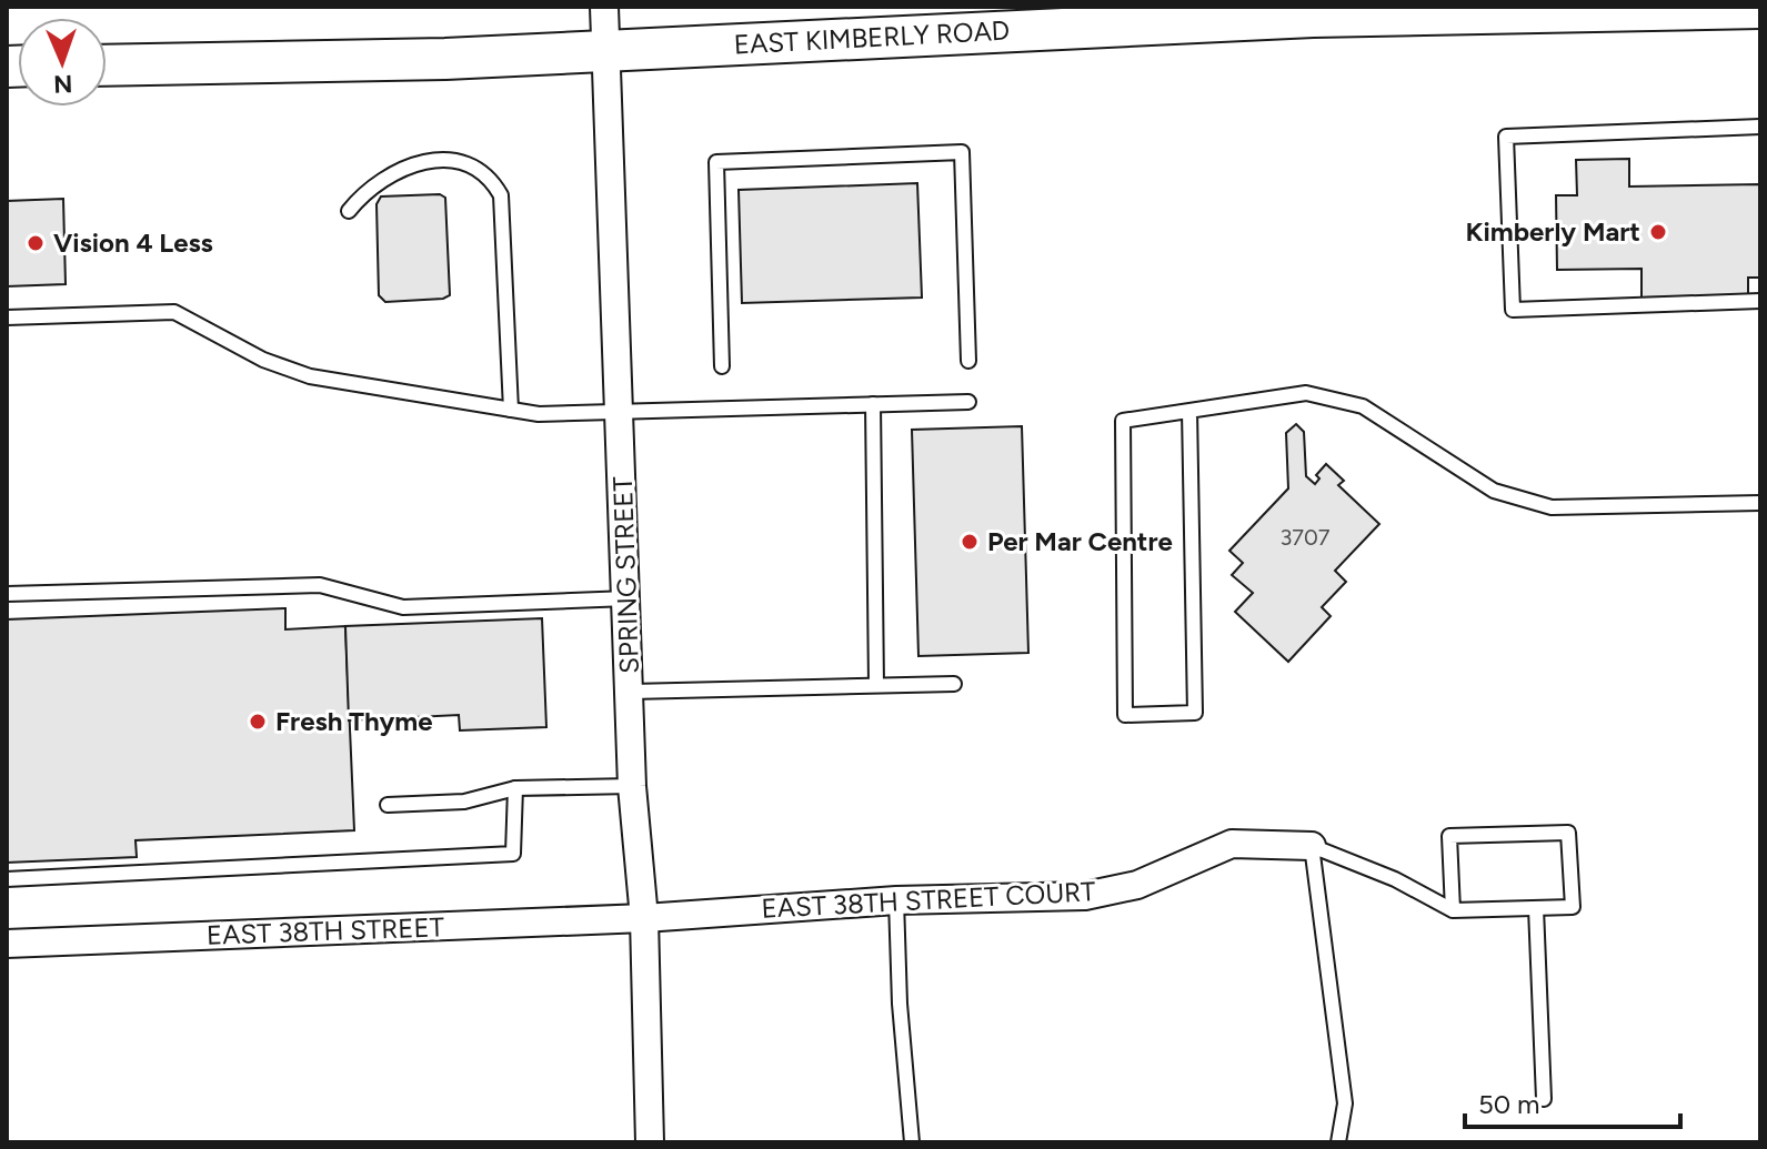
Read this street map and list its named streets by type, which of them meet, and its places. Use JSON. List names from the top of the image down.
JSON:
{
  "streets": {
    "main road": ["EAST KIMBERLY ROAD"],
    "street": ["SPRING STREET", "EAST 38TH STREET COURT", "EAST 38TH STREET"]
  },
  "crossings": [
    ["EAST KIMBERLY ROAD", "SPRING STREET"],
    ["SPRING STREET", "EAST 38TH STREET COURT"],
    ["SPRING STREET", "EAST 38TH STREET"],
    ["EAST 38TH STREET COURT", "EAST 38TH STREET"]
  ],
  "places": [
    "Kimberly Mart",
    "Vision 4 Less",
    "Per Mar Centre",
    "Fresh Thyme"
  ],
  "house_numbers": ["3707"],
  "scale_bar": "50 m",
  "north": "bottom"
}
